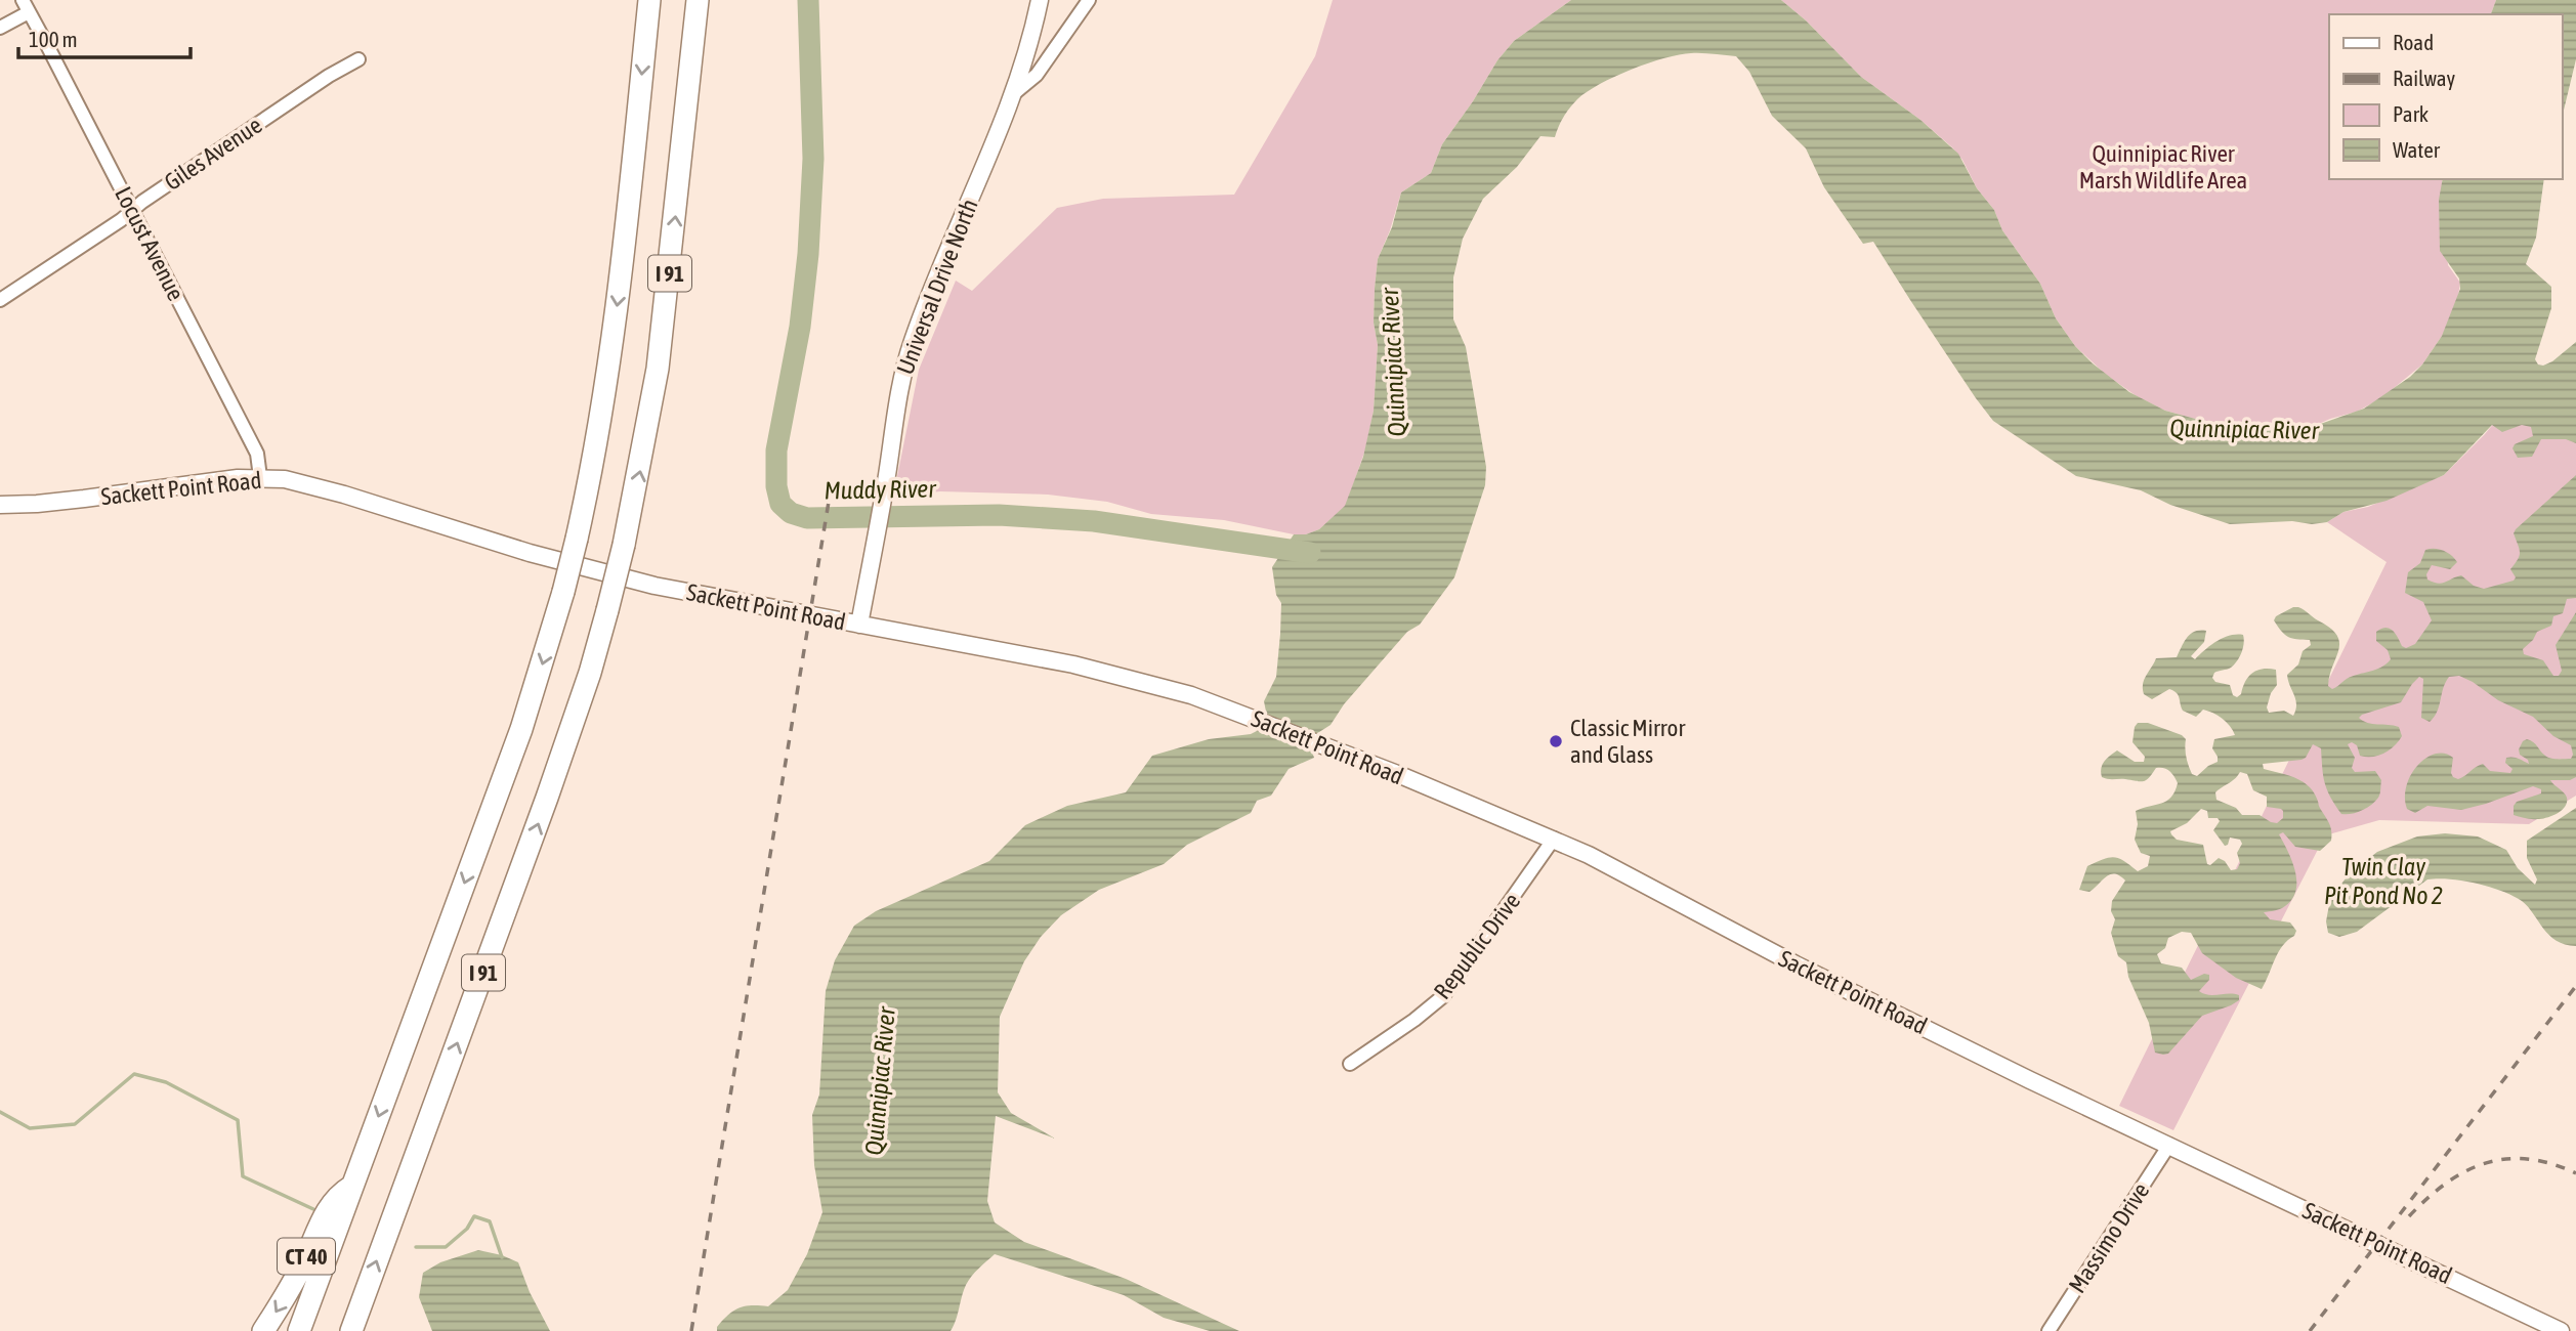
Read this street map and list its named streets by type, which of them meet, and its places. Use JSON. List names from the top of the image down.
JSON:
{
  "streets": {
    "highway": ["I 91", "CT 40"],
    "street": [
      "Giles Avenue",
      "Locust Avenue",
      "Universal Drive North",
      "Sackett Point Road",
      "Republic Drive",
      "Massimo Drive"
    ]
  },
  "crossings": [
    ["Giles Avenue", "Locust Avenue"],
    ["Locust Avenue", "Sackett Point Road"],
    ["I 91", "CT 40"],
    ["Universal Drive North", "Sackett Point Road"],
    ["Sackett Point Road", "Republic Drive"],
    ["Sackett Point Road", "Massimo Drive"]
  ],
  "water": ["Quinnipiac River", "Muddy River", "Twin Clay Pit Pond No 2"],
  "parks": ["Quinnipiac River Marsh Wildlife Area"],
  "places": ["Classic Mirror and Glass"],
  "legend": [
    "Road",
    "Railway",
    "Park",
    "Water"
  ],
  "scale_bar": "100 m"
}
